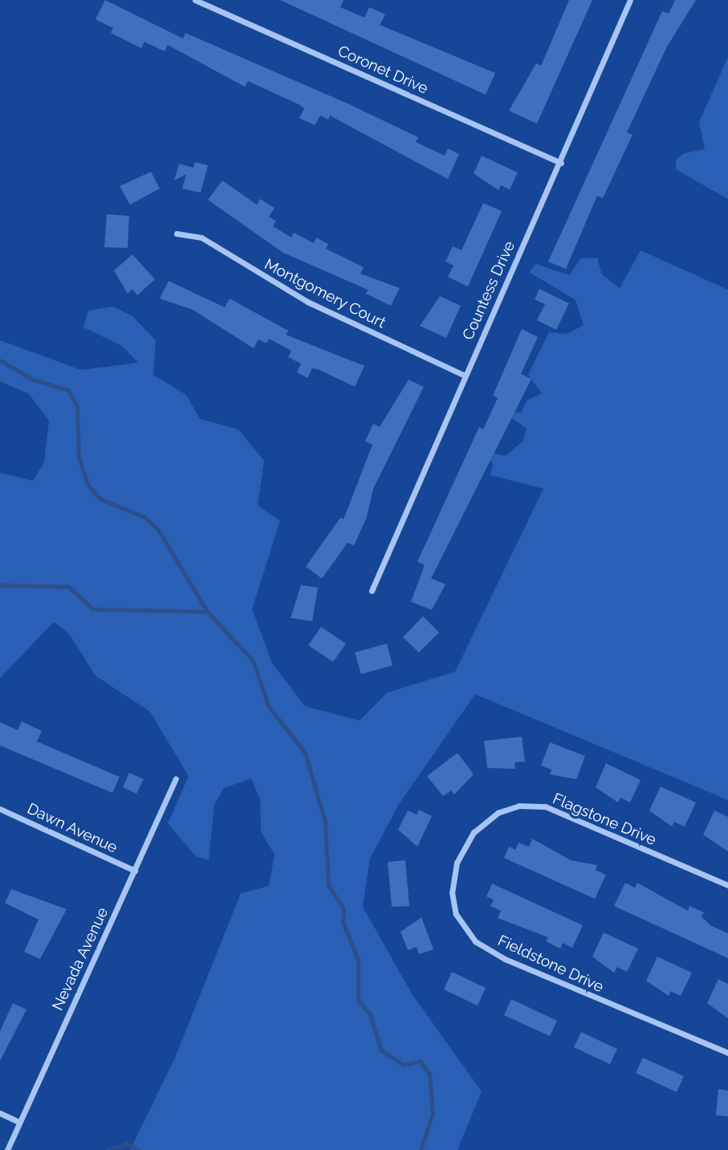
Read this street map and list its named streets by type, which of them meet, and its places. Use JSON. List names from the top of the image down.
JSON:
{
  "streets": {
    "street": [
      "Coronet Drive",
      "Countess Drive",
      "Montgomery Court",
      "Flagstone Drive",
      "Dawn Avenue",
      "Nevada Avenue",
      "Fieldstone Drive"
    ]
  },
  "crossings": [
    ["Coronet Drive", "Countess Drive"],
    ["Countess Drive", "Montgomery Court"],
    ["Flagstone Drive", "Fieldstone Drive"],
    ["Dawn Avenue", "Nevada Avenue"]
  ]
}
